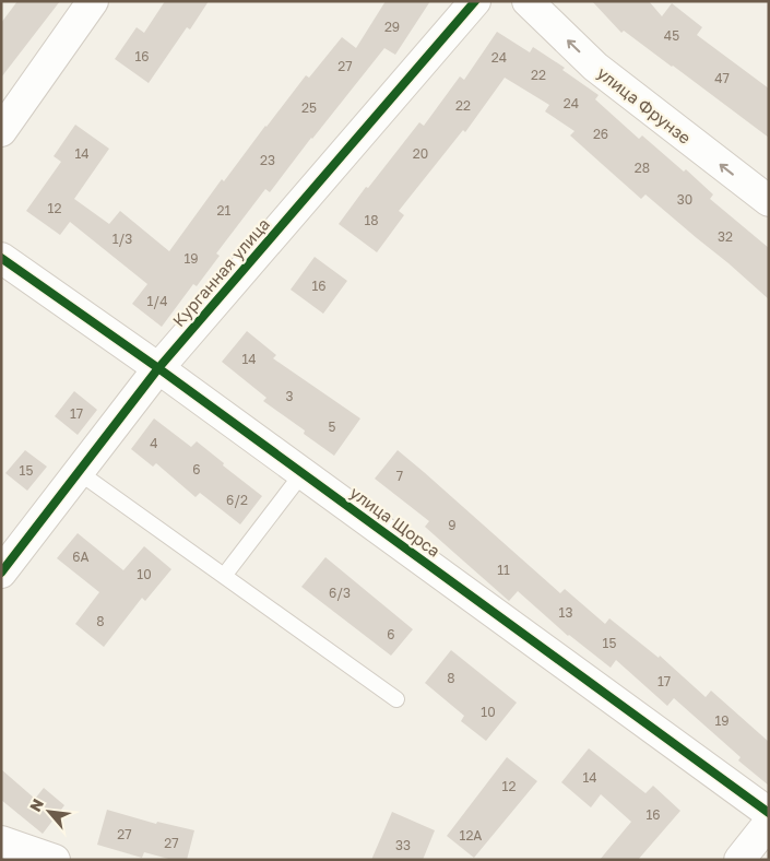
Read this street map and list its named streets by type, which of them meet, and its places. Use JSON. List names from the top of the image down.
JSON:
{
  "streets": {
    "street": ["улица Фрунзе", "Курганная улица", "улица Щорса"]
  },
  "crossings": [
    ["Курганная улица", "улица Щорса"]
  ],
  "one_way": ["улица Фрунзе"],
  "house_numbers": [
    "29",
    "45",
    "16",
    "24",
    "27",
    "22",
    "47",
    "24",
    "22",
    "25",
    "26",
    "14",
    "20",
    "23",
    "28",
    "30",
    "12",
    "21",
    "18",
    "32",
    "1/3",
    "19",
    "16",
    "1/4",
    "14",
    "3",
    "17",
    "5",
    "4",
    "6",
    "15",
    "7",
    "6/2",
    "9",
    "6А",
    "11",
    "10",
    "6/3",
    "13",
    "8",
    "6",
    "15",
    "8",
    "17",
    "10",
    "19",
    "14",
    "12",
    "16",
    "27",
    "12А",
    "27",
    "33"
  ],
  "north": "top left"
}
